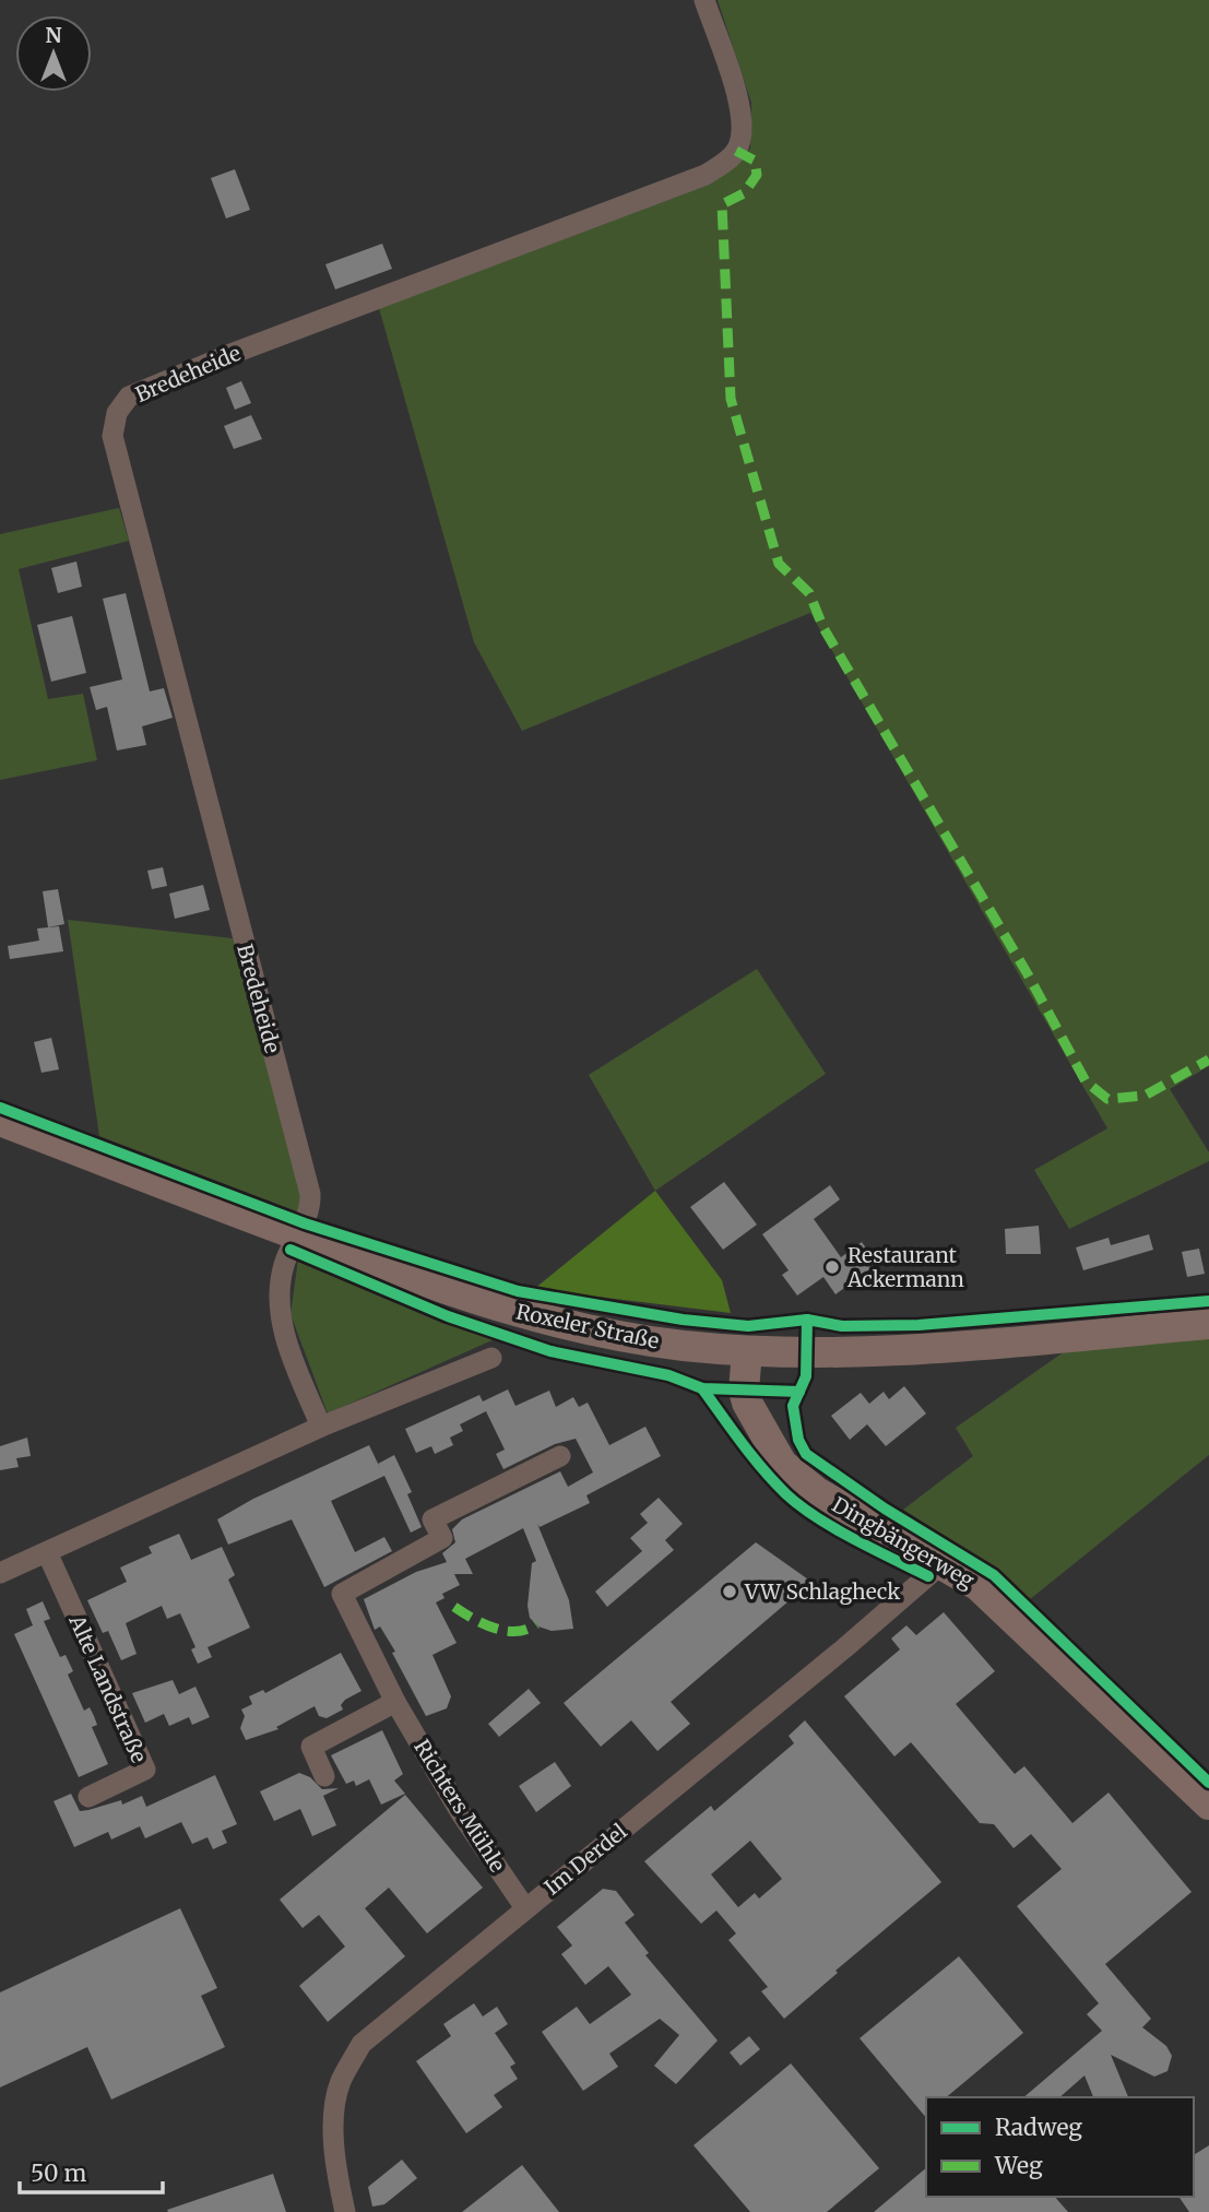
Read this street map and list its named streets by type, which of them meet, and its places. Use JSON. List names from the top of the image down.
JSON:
{
  "streets": {
    "main road": ["Roxeler Straße", "Dingbängerweg"],
    "street": [
      "Bredeheide",
      "Alte Landstraße",
      "Richters Mühle",
      "Im Derdel"
    ]
  },
  "crossings": [
    ["Bredeheide", "Roxeler Straße"],
    ["Roxeler Straße", "Dingbängerweg"],
    ["Dingbängerweg", "Im Derdel"],
    ["Richters Mühle", "Im Derdel"]
  ],
  "places": ["Restaurant Ackermann", "VW Schlagheck"],
  "legend": ["Radweg", "Weg"],
  "scale_bar": "50 m",
  "north": "top"
}
